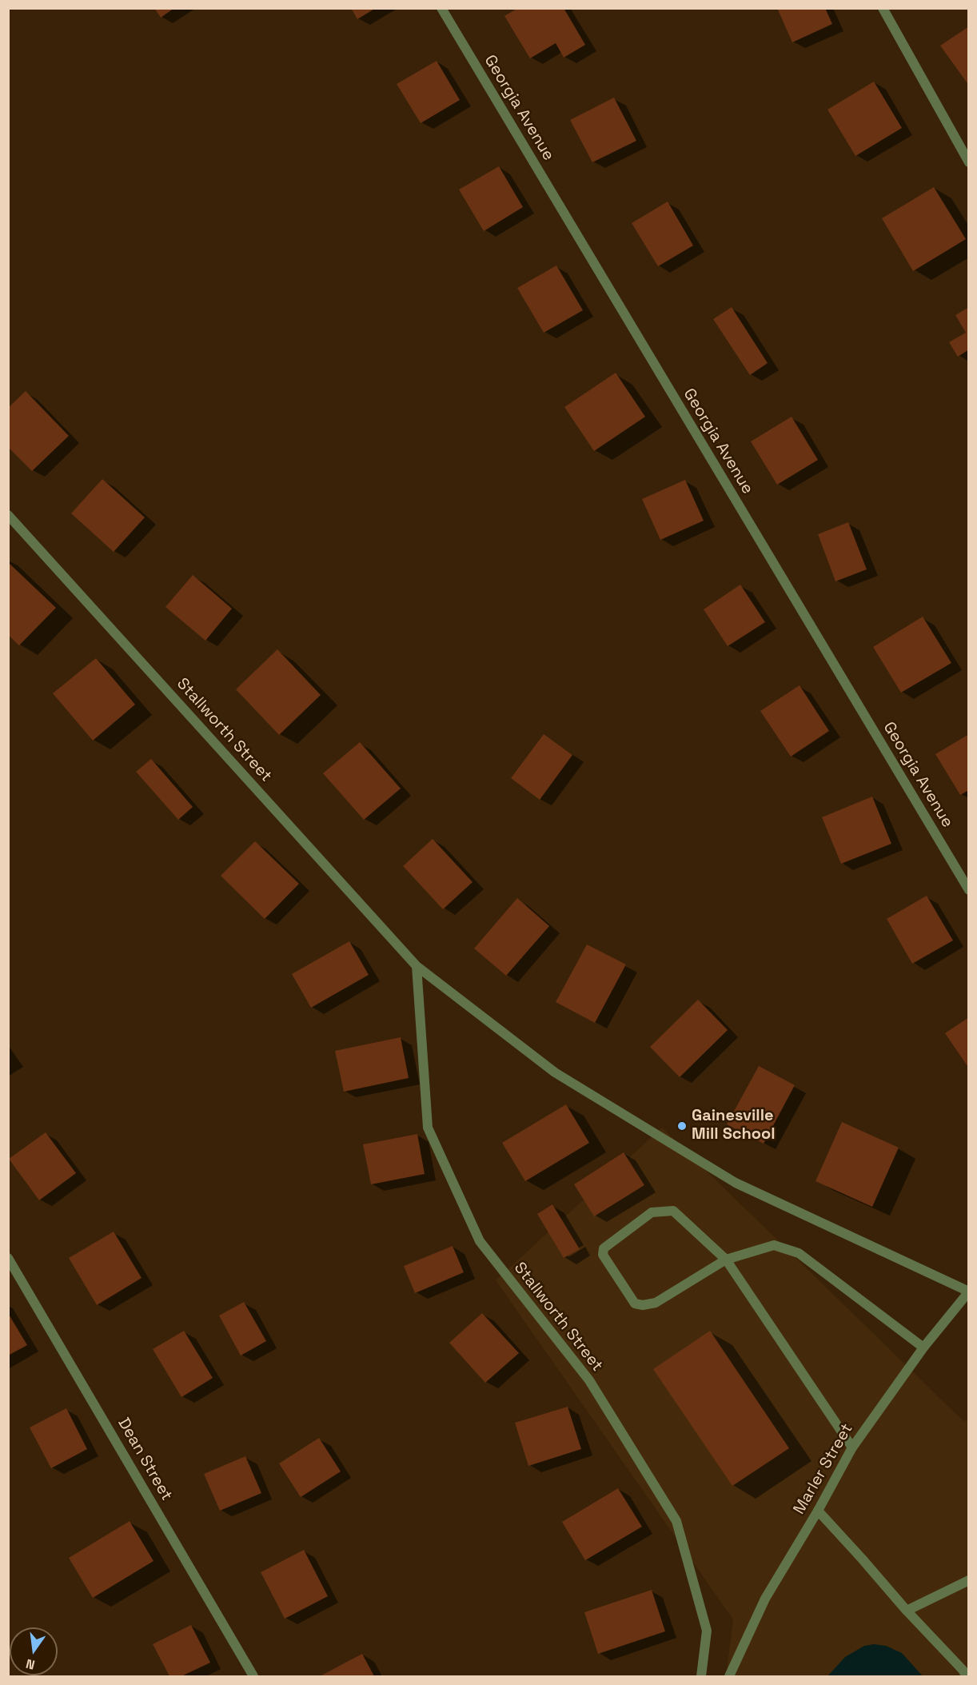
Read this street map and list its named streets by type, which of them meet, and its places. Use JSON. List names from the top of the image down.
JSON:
{
  "streets": {
    "street": [
      "Georgia Avenue",
      "Stallworth Street",
      "Dean Street",
      "Marler Street"
    ]
  },
  "crossings": [
    ["Stallworth Street", "Marler Street"]
  ],
  "places": ["Gainesville Mill School"],
  "north": "bottom"
}
